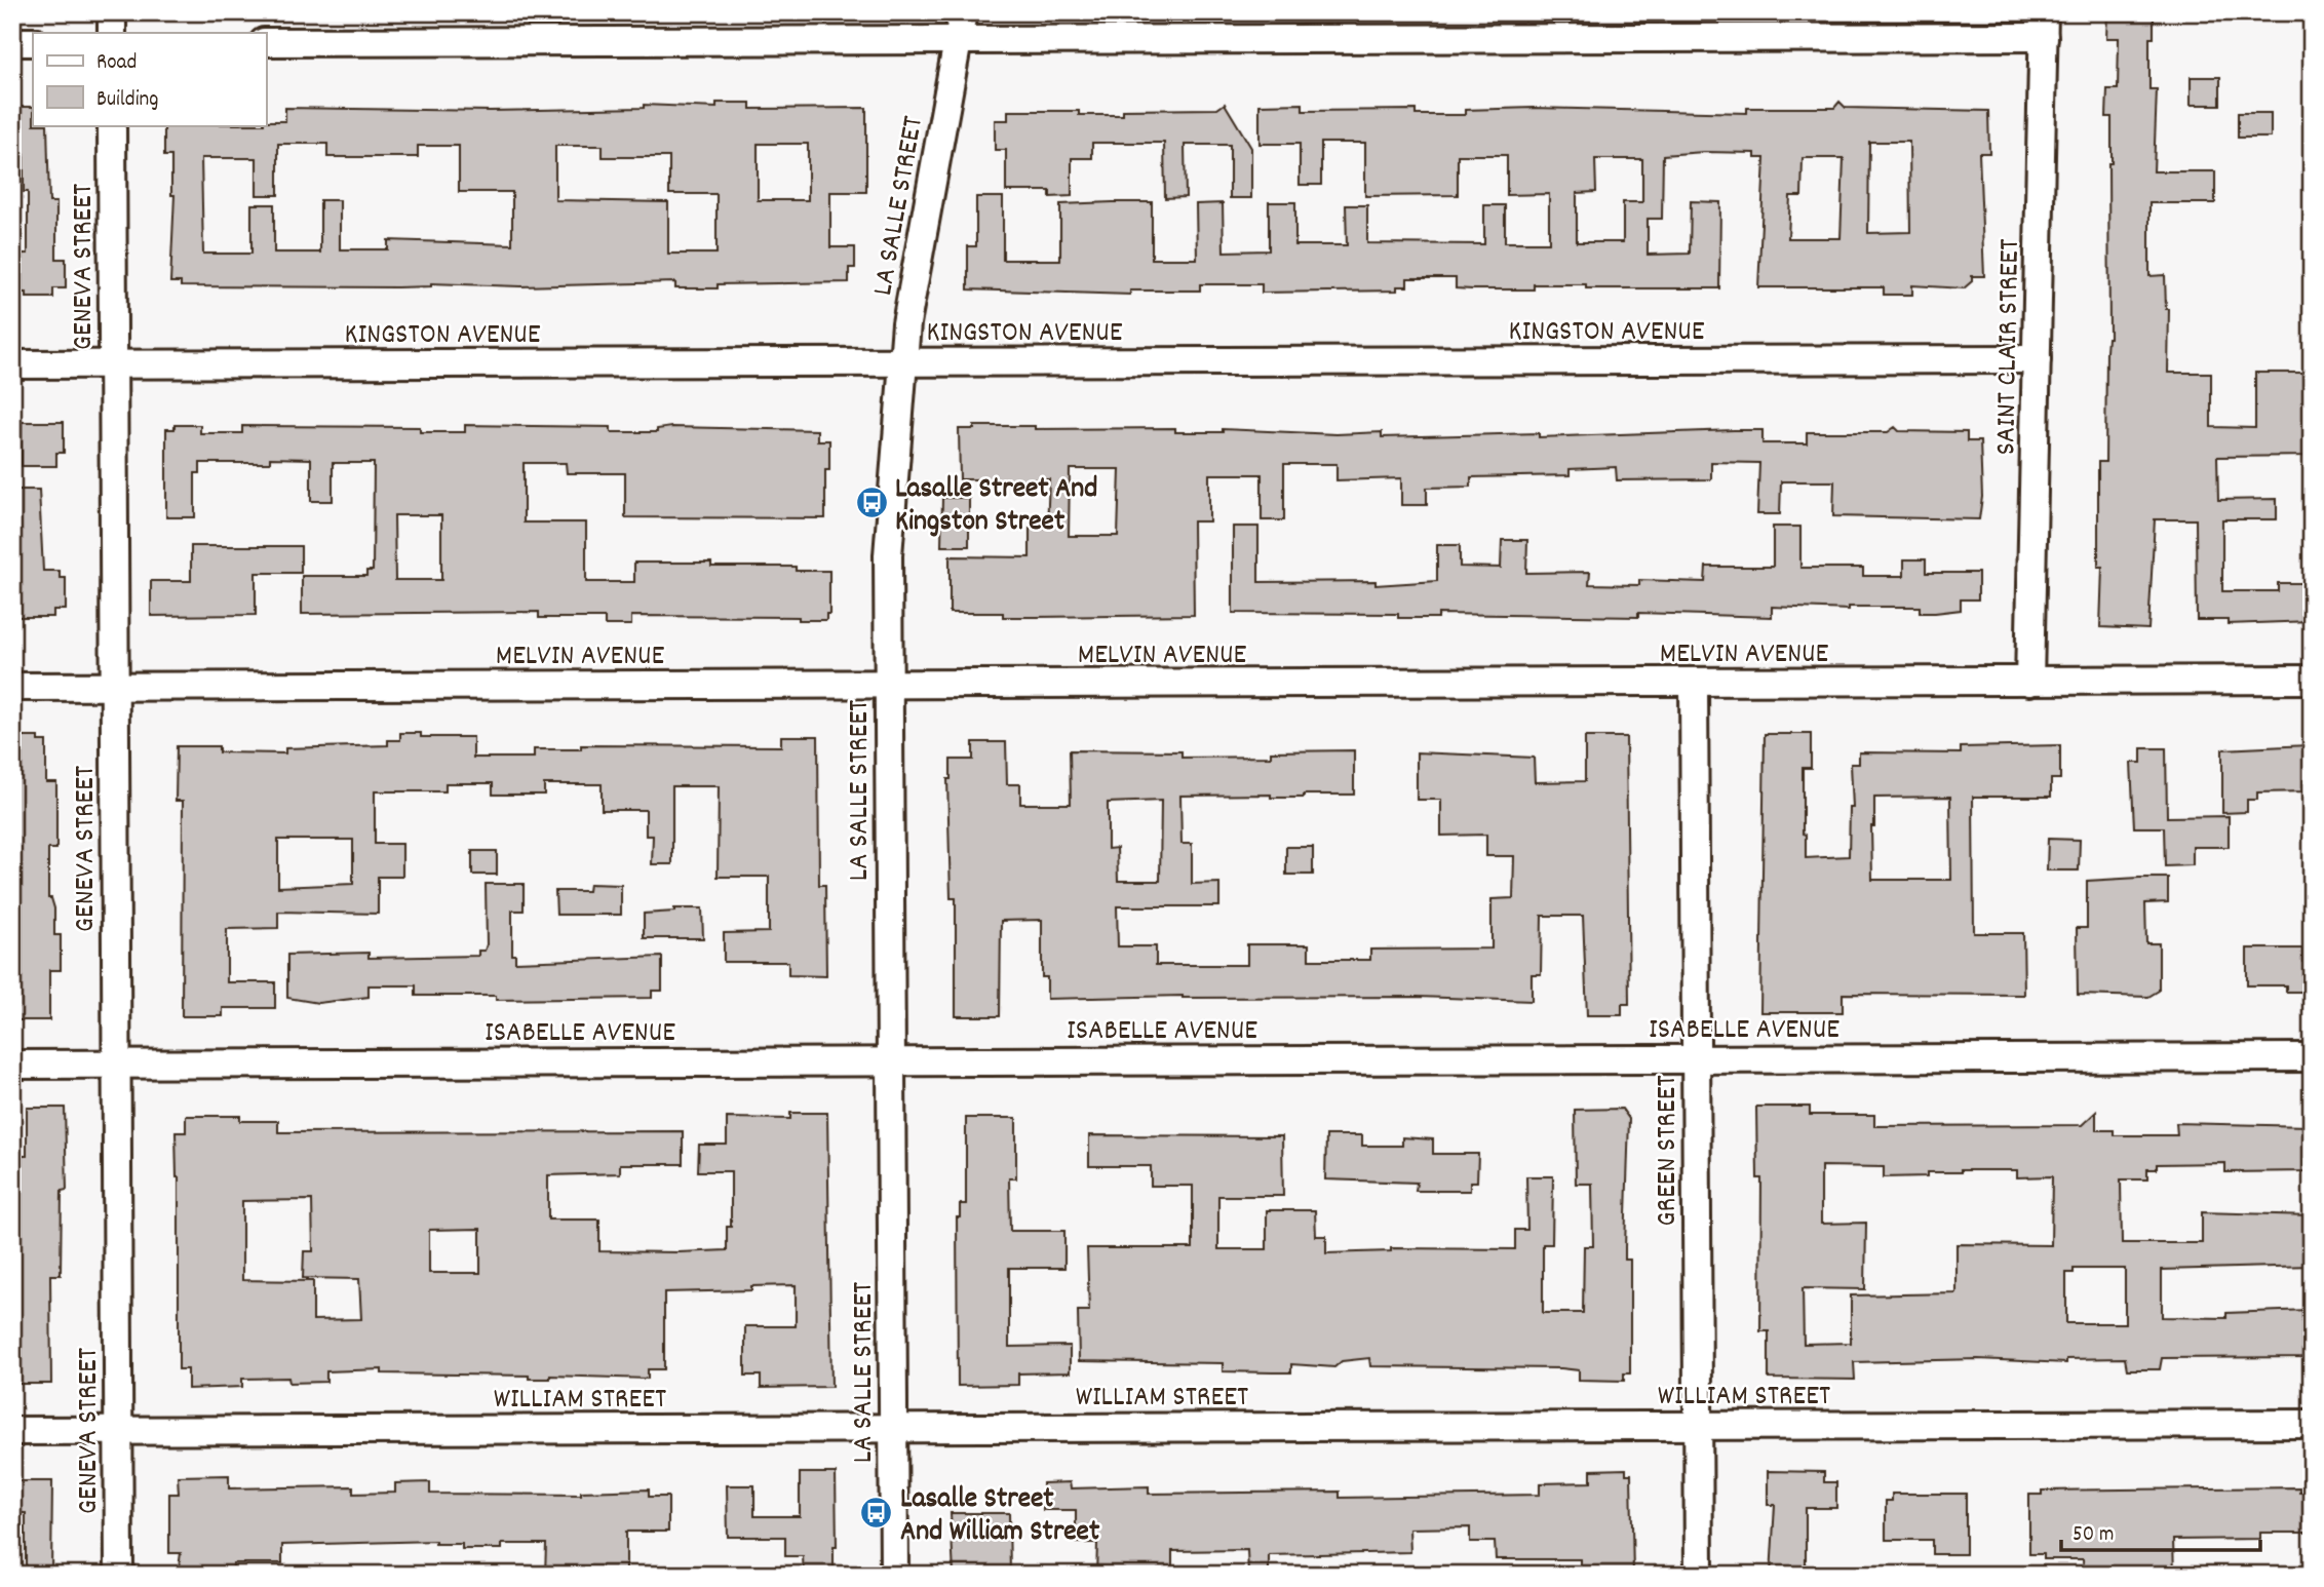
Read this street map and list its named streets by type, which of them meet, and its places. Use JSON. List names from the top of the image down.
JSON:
{
  "streets": {
    "street": [
      "LA SALLE STREET",
      "GENEVA STREET",
      "KINGSTON AVENUE",
      "SAINT CLAIR STREET",
      "MELVIN AVENUE",
      "ISABELLE AVENUE",
      "GREEN STREET",
      "WILLIAM STREET"
    ]
  },
  "crossings": [
    ["LA SALLE STREET", "KINGSTON AVENUE"],
    ["LA SALLE STREET", "MELVIN AVENUE"],
    ["LA SALLE STREET", "ISABELLE AVENUE"],
    ["LA SALLE STREET", "WILLIAM STREET"],
    ["GENEVA STREET", "KINGSTON AVENUE"],
    ["GENEVA STREET", "MELVIN AVENUE"],
    ["GENEVA STREET", "ISABELLE AVENUE"],
    ["GENEVA STREET", "WILLIAM STREET"],
    ["KINGSTON AVENUE", "SAINT CLAIR STREET"],
    ["SAINT CLAIR STREET", "MELVIN AVENUE"],
    ["MELVIN AVENUE", "GREEN STREET"],
    ["ISABELLE AVENUE", "GREEN STREET"],
    ["GREEN STREET", "WILLIAM STREET"]
  ],
  "places": {
    "bus stop": ["Lasalle Street And Kingston Street", "Lasalle Street And William Street"]
  },
  "legend": ["Road", "Building"],
  "scale_bar": "50 m"
}
